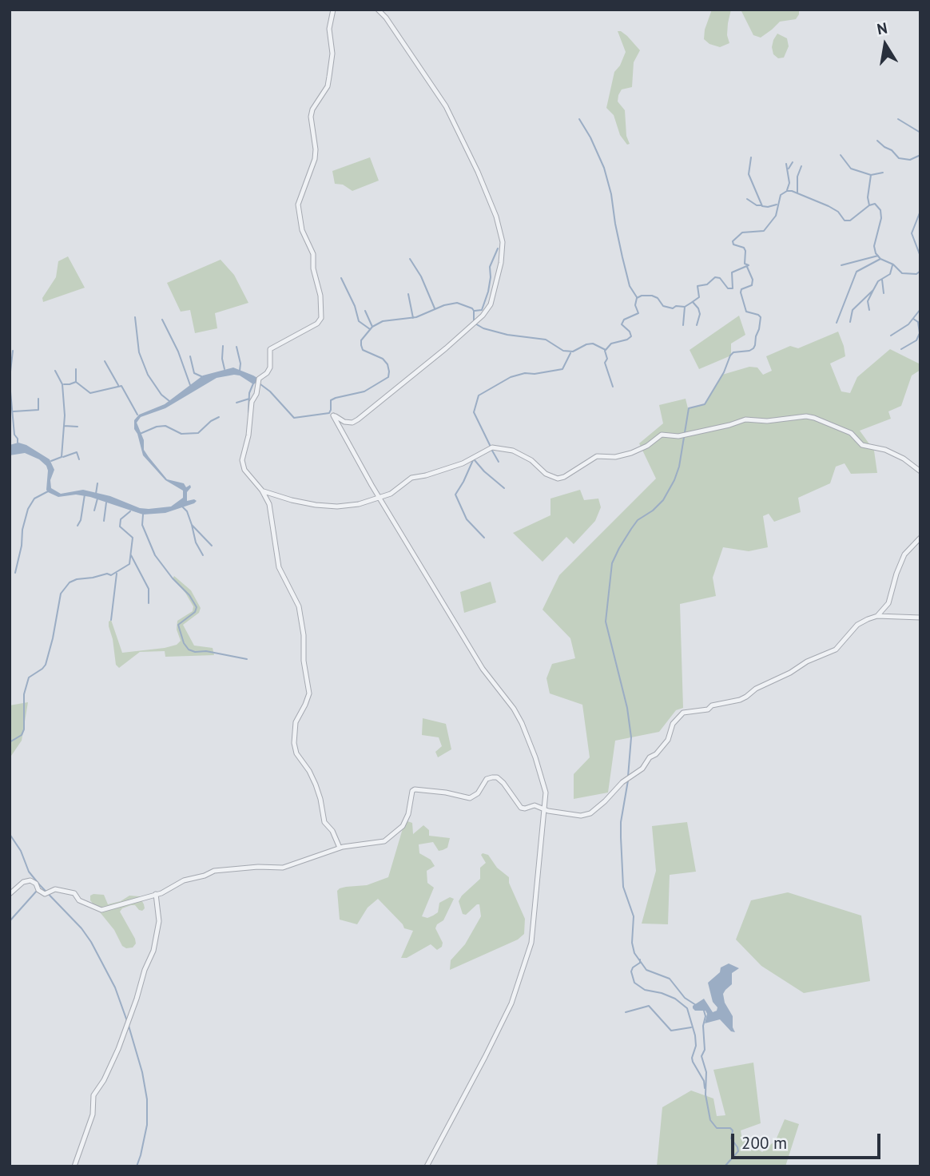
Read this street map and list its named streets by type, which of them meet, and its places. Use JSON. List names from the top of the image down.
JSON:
{
  "scale_bar": "200 m",
  "north": "top"
}
